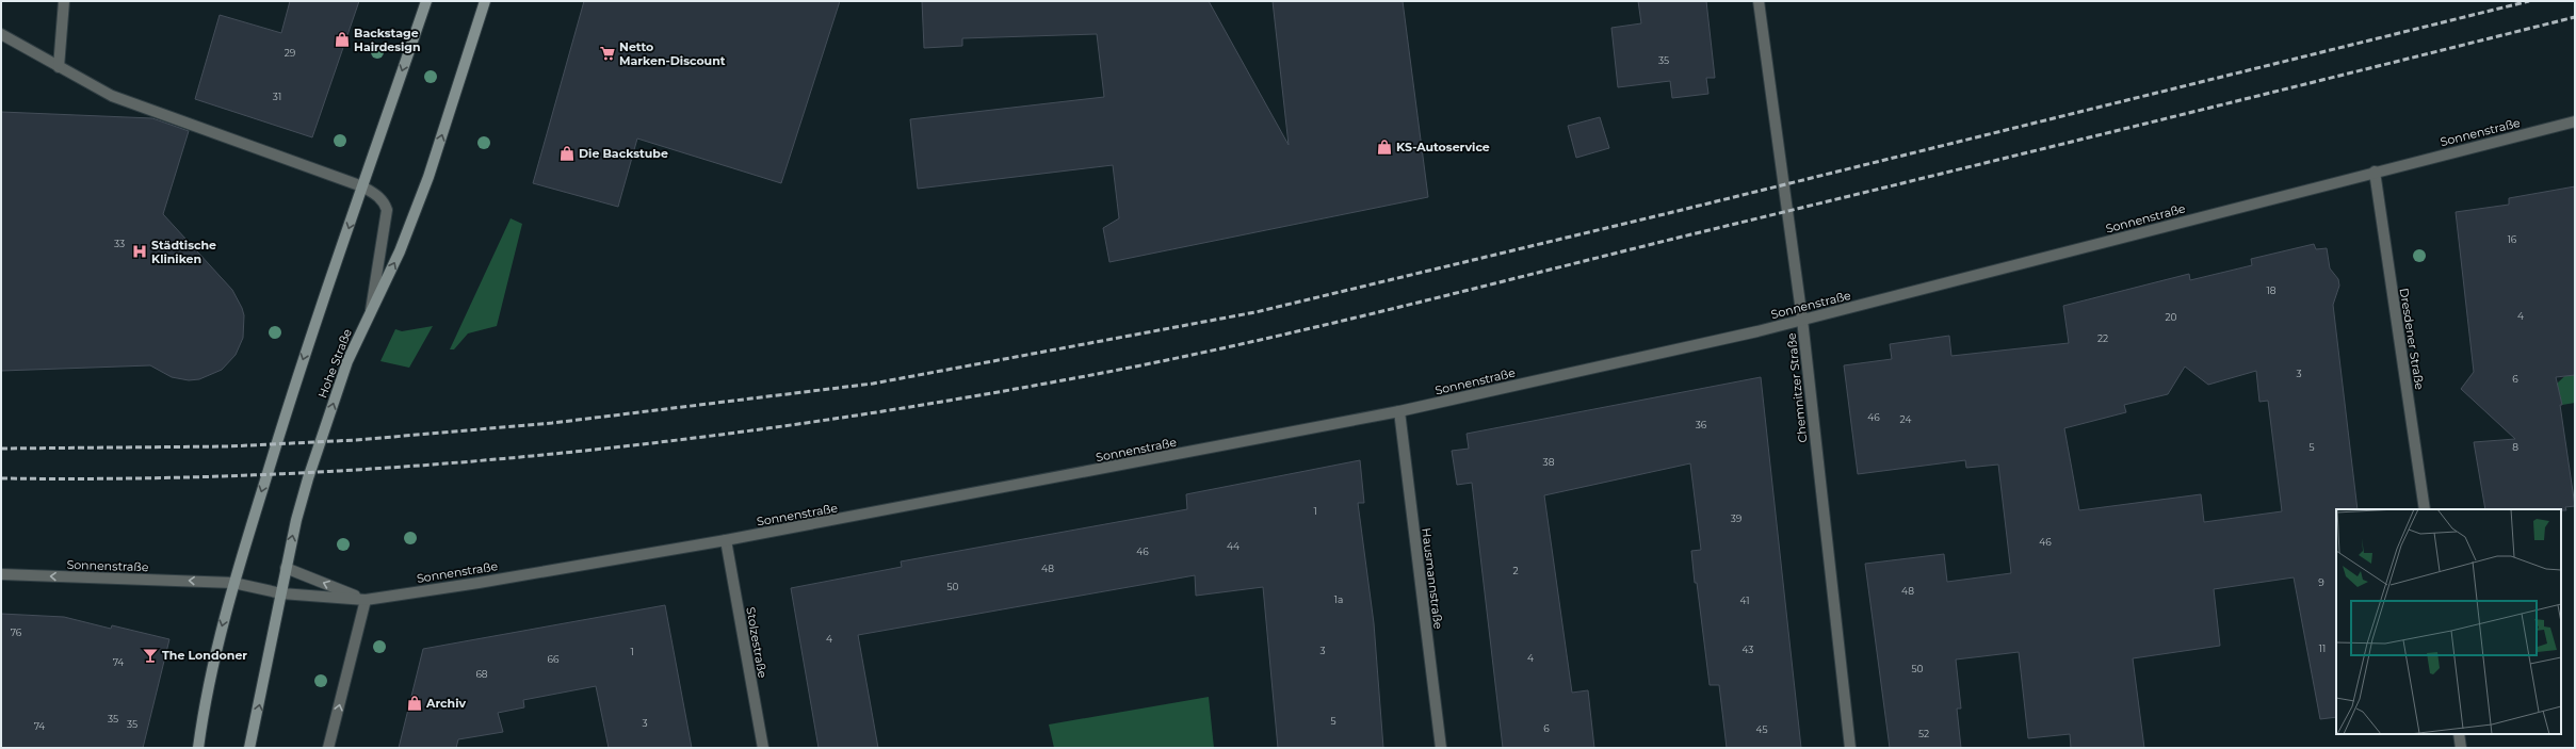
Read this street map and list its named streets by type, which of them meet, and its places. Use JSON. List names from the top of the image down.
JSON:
{
  "streets": {
    "main road": ["Hohe Straße"],
    "street": [
      "Sonnenstraße",
      "Dresdener Straße",
      "Chemnitzer Straße",
      "Hausmannstraße",
      "Stolzestraße"
    ]
  },
  "crossings": [
    ["Sonnenstraße", "Dresdener Straße"],
    ["Sonnenstraße", "Hohe Straße"],
    ["Sonnenstraße", "Chemnitzer Straße"],
    ["Sonnenstraße", "Hausmannstraße"],
    ["Sonnenstraße", "Stolzestraße"]
  ],
  "places": {
    "shop": [
      "Backstage Hairdesign",
      "KS-Autoservice",
      "Die Backstube",
      "Archiv"
    ],
    "supermarket": ["Netto Marken-Discount"],
    "hospital": ["Städtische Kliniken"],
    "bar": ["The Londoner"]
  },
  "house_numbers": [
    "29",
    "35",
    "31",
    "16",
    "33",
    "18",
    "4",
    "20",
    "22",
    "3",
    "6",
    "46",
    "24",
    "36",
    "5",
    "8",
    "38",
    "1",
    "39",
    "46",
    "44",
    "46",
    "48",
    "2",
    "9",
    "50",
    "48",
    "1a",
    "41",
    "76",
    "4",
    "11",
    "43",
    "3",
    "1",
    "4",
    "66",
    "74",
    "50",
    "68",
    "35",
    "5",
    "3",
    "35",
    "74",
    "6",
    "45",
    "52"
  ]
}
